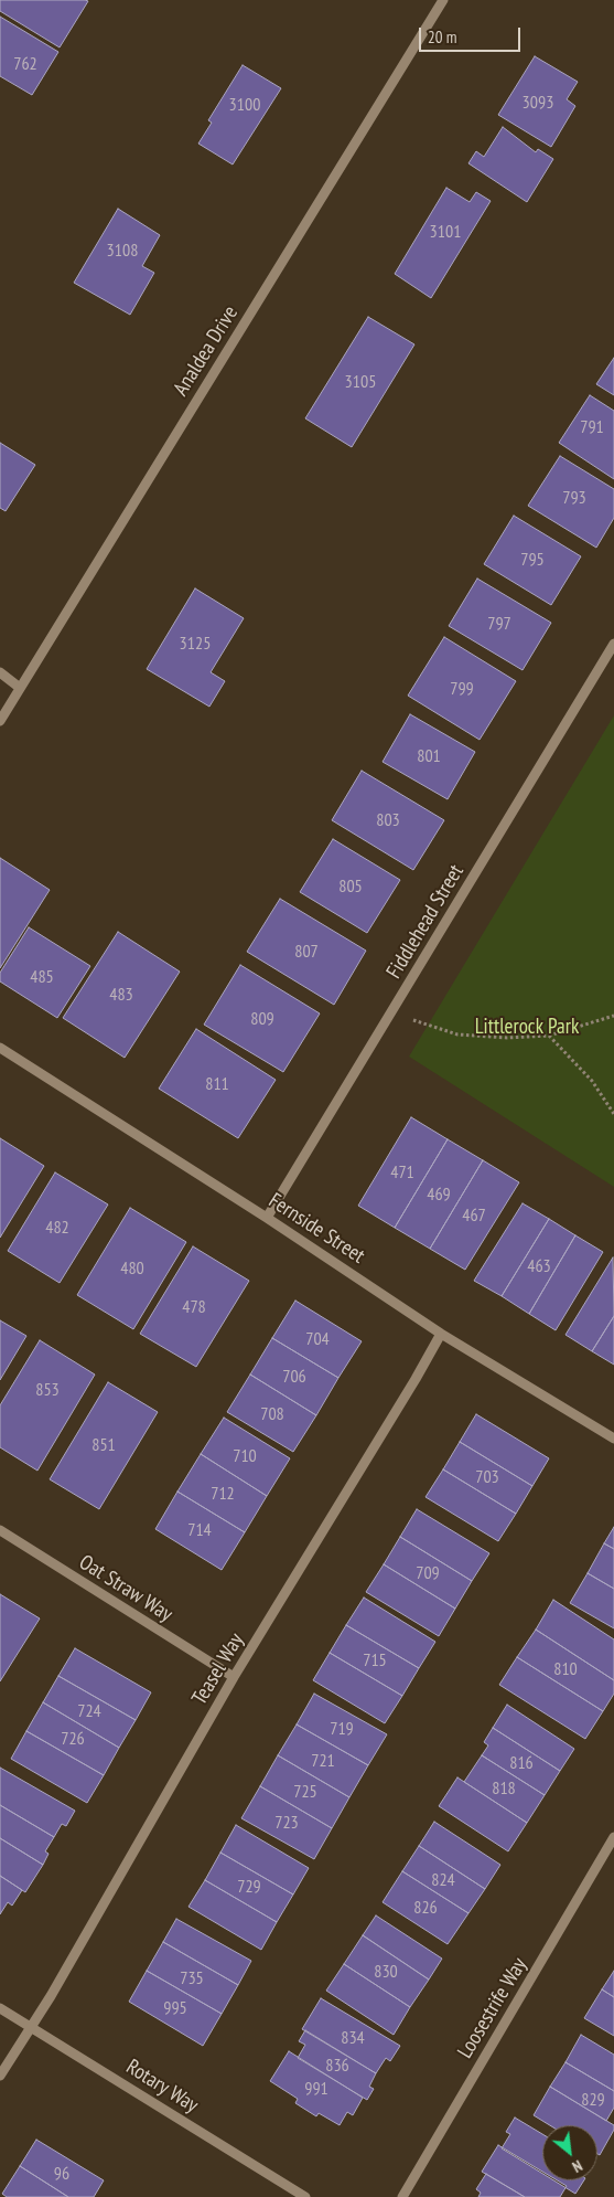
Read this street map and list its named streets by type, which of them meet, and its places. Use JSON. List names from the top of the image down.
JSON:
{
  "streets": {
    "street": [
      "Analdea Drive",
      "Fiddlehead Street",
      "Fernside Street",
      "Oat Straw Way",
      "Teasel Way",
      "Loosestrife Way",
      "Rotary Way"
    ]
  },
  "crossings": [
    ["Fiddlehead Street", "Fernside Street"],
    ["Fernside Street", "Teasel Way"],
    ["Oat Straw Way", "Teasel Way"],
    ["Teasel Way", "Rotary Way"]
  ],
  "parks": ["Littlerock Park"],
  "house_numbers": [
    "762",
    "3093",
    "3100",
    "3101",
    "3108",
    "3105",
    "791",
    "793",
    "795",
    "797",
    "3125",
    "799",
    "801",
    "803",
    "805",
    "807",
    "485",
    "483",
    "809",
    "811",
    "471",
    "469",
    "467",
    "482",
    "463",
    "480",
    "478",
    "704",
    "706",
    "853",
    "708",
    "851",
    "710",
    "703",
    "712",
    "714",
    "709",
    "715",
    "810",
    "724",
    "719",
    "726",
    "721",
    "816",
    "818",
    "725",
    "723",
    "824",
    "729",
    "826",
    "830",
    "735",
    "995",
    "834",
    "836",
    "991",
    "829",
    "96"
  ],
  "scale_bar": "20 m",
  "north": "bottom right"
}
